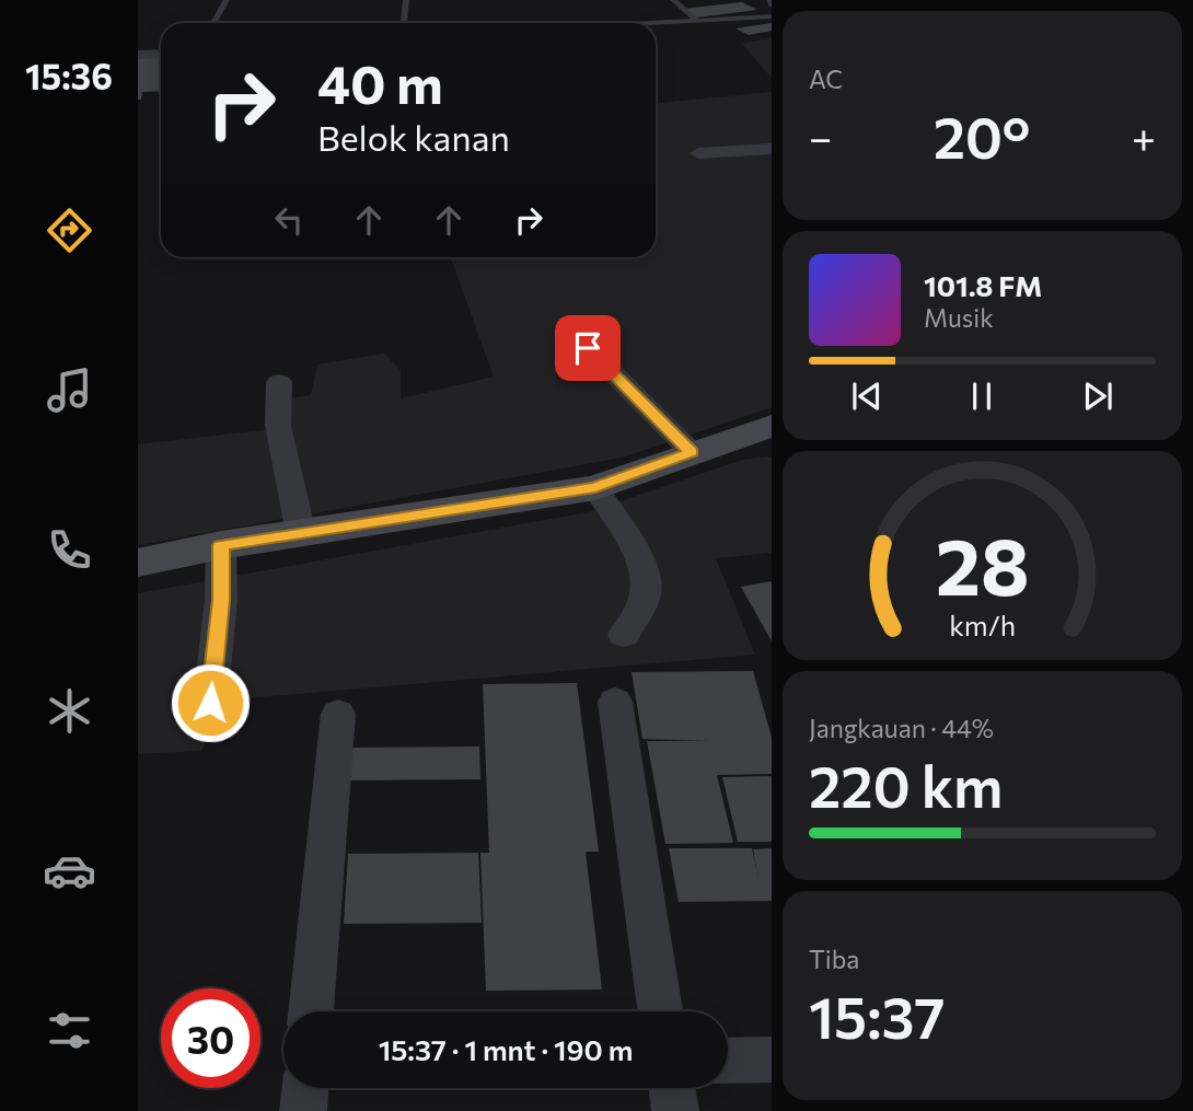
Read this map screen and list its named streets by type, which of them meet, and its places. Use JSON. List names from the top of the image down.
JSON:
{
  "page": {
    "tabs": "15:36",
    "tile": [
      "AC",
      ["Jangkauan · 44%", "220 km"],
      ["Tiba", "15:37"]
    ],
    "turn": ["40 m", "Belok kanan"],
    "heat": ["−", "20°", "+"],
    "song": ["101.8 FM", "Musik"],
    "limit": "30",
    "trip": "15:37 · 1 mnt · 190 m",
    "gauge": ["28", "km/h"]
  }
}
